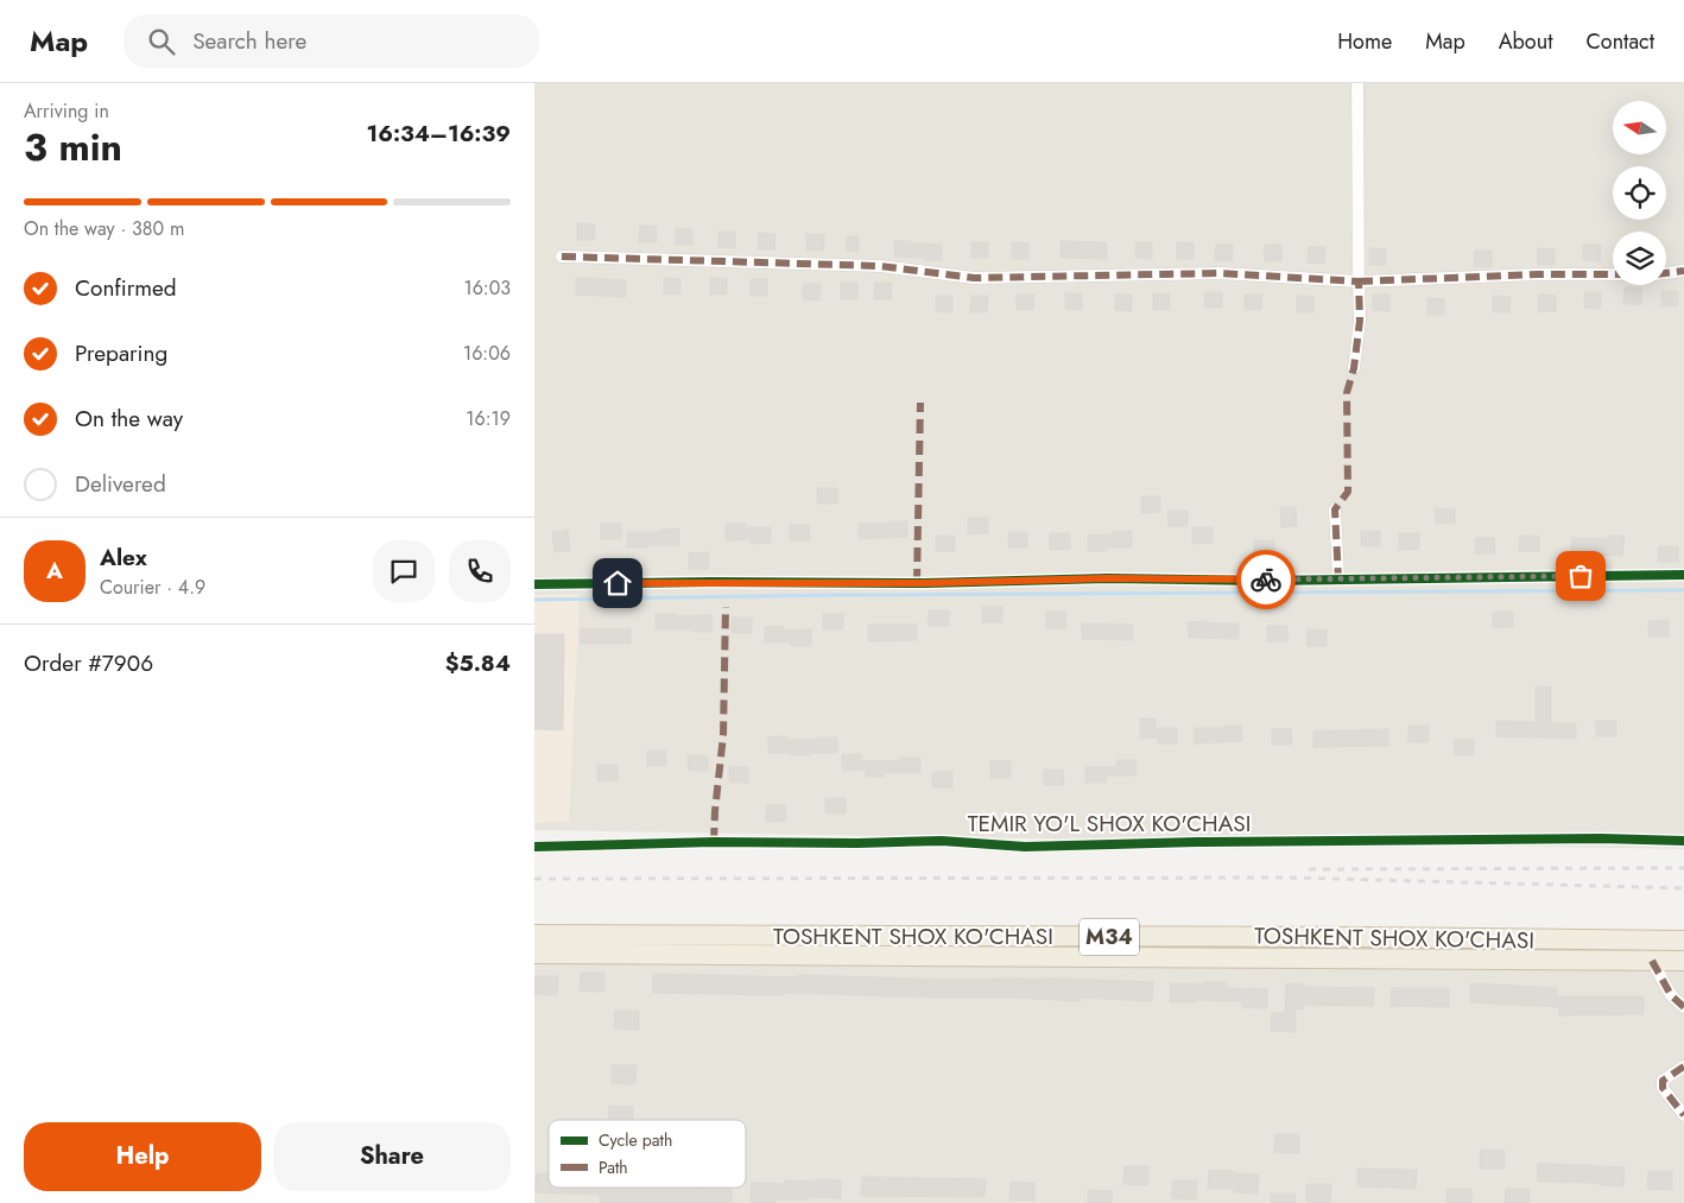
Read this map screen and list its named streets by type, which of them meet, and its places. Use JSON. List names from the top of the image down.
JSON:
{
  "streets": {
    "highway": ["TOSHKENT SHOX KO'CHASI", "M34"],
    "street": ["TEMIR YO'L SHOX KO'CHASI"]
  },
  "legend": ["Cycle path", "Path"],
  "north": "left",
  "page": {
    "header": "Map",
    "search": "Search here",
    "nav": [
      "Home",
      "Map",
      "About",
      "Contact"
    ],
    "heading": ["3 min", "Arriving in", "16:34–16:39"],
    "panel": [
      "Alex",
      "Courier · 4.9",
      "Order #7906",
      "$5.84"
    ],
    "bar": "On the way · 380 m",
    "list": [
      ["Confirmed", "16:03"],
      ["Preparing", "16:06"],
      ["On the way", "16:19"],
      "Delivered"
    ],
    "round": "A",
    "buttons": ["Help", "Share"]
  }
}
